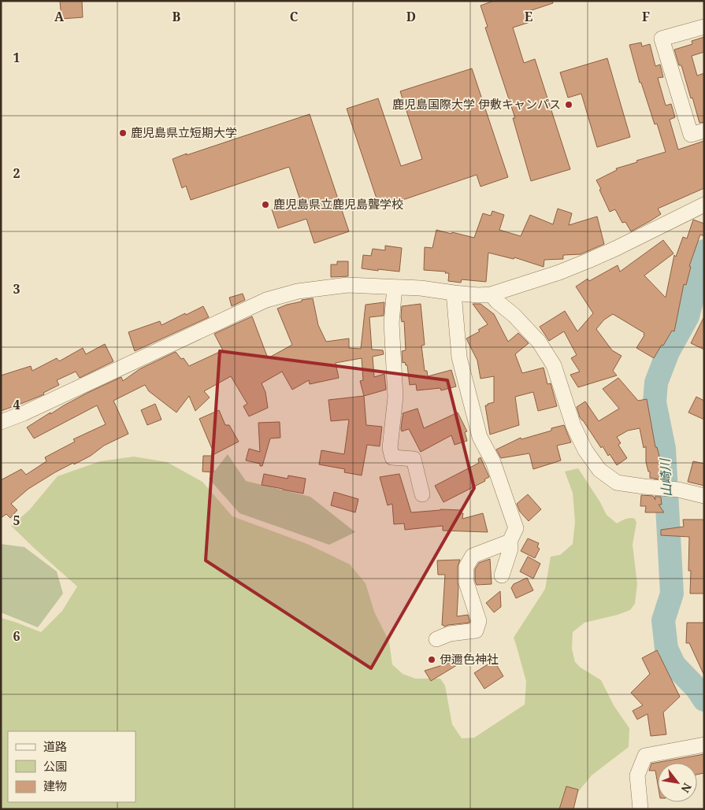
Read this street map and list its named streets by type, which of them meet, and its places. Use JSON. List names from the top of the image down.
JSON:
{
  "water": ["山崎川"],
  "places": [
    "鹿児島国際大学 伊敷キャンパス",
    "鹿児島県立短期大学",
    "鹿児島県立鹿児島聾学校",
    "伊邇色神社"
  ],
  "legend": ["道路", "公園", "建物"],
  "north": "bottom right",
  "grid": {
    "columns": [
      "A",
      "B",
      "C",
      "D",
      "E",
      "F"
    ],
    "rows": [
      "1",
      "2",
      "3",
      "4",
      "5",
      "6"
    ]
  }
}
